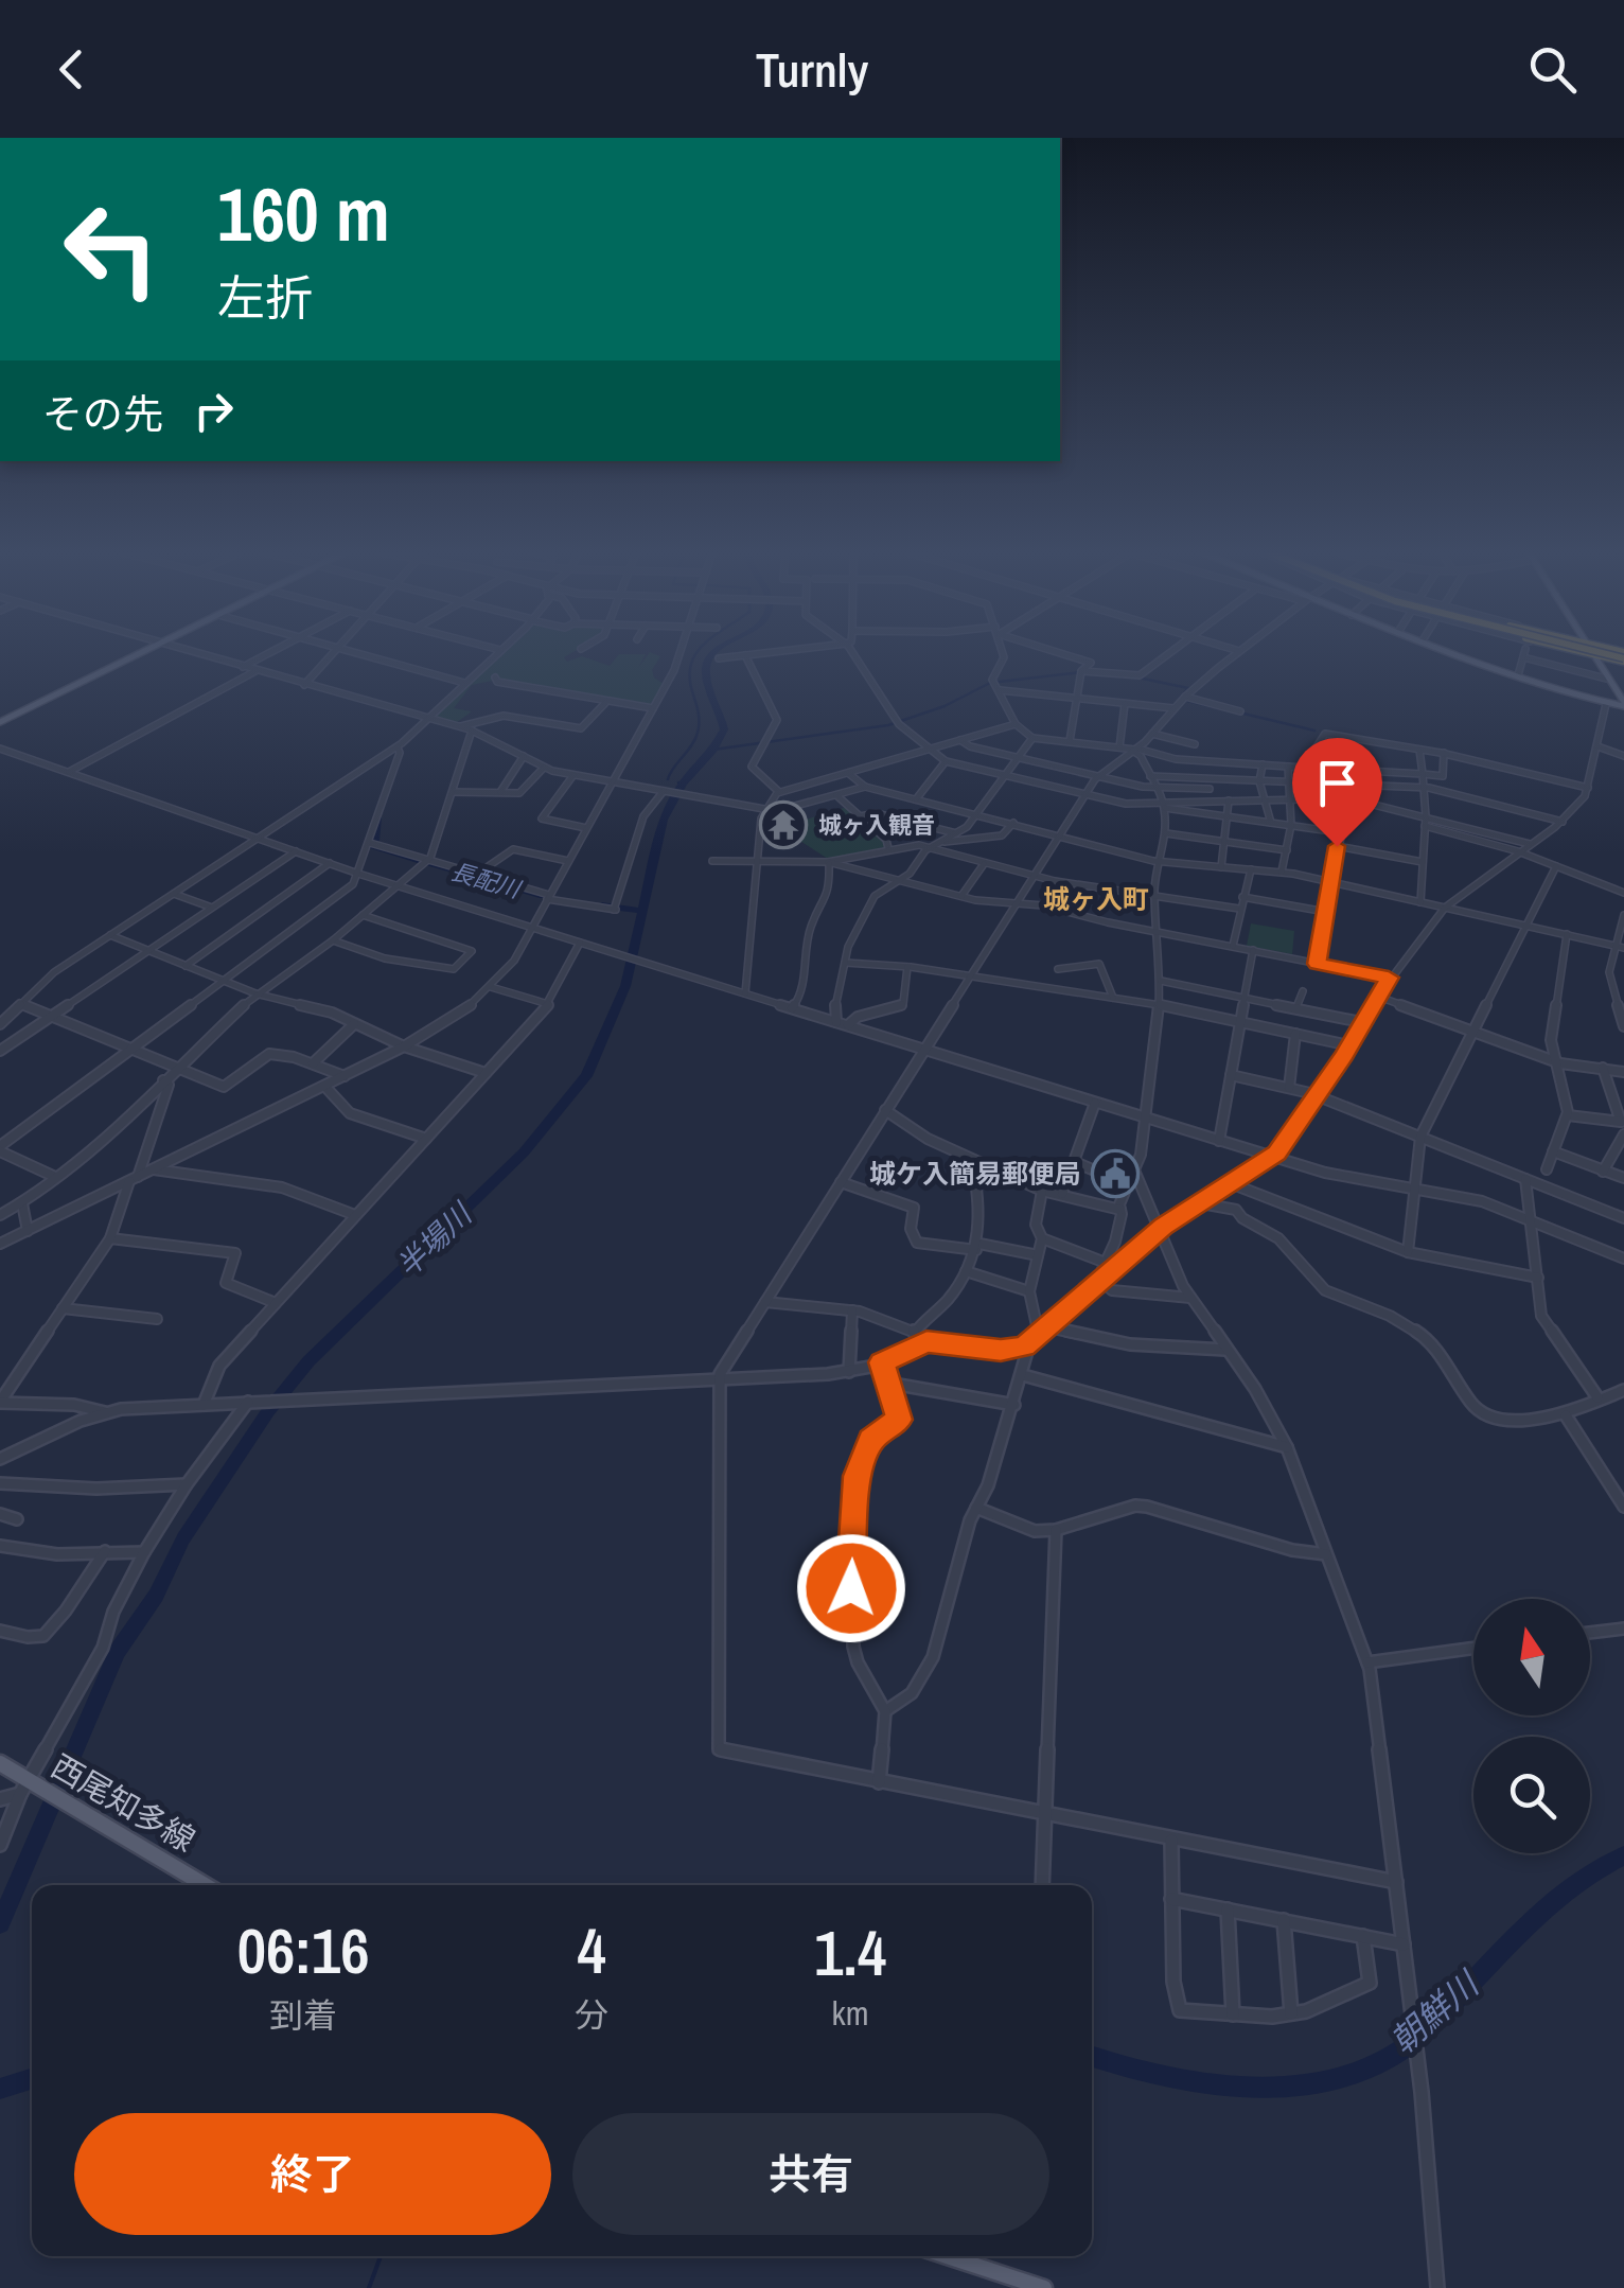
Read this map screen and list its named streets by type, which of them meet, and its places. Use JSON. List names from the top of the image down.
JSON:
{
  "streets": {
    "main road": ["西尾知多線"]
  },
  "districts": ["城ヶ入町"],
  "water": ["長配川", "半場川", "朝鮮川"],
  "places": {
    "temple": ["城ヶ入観音"],
    "public building": ["城ケ入簡易郵便局"]
  },
  "north": "top",
  "page": {
    "header": "Turnly",
    "turn": ["160 m", "左折"],
    "then": "その先",
    "eta": [
      "06:16",
      "到着",
      "4",
      "分",
      "1.4",
      "km"
    ],
    "buttons": ["終了", "共有"]
  }
}
